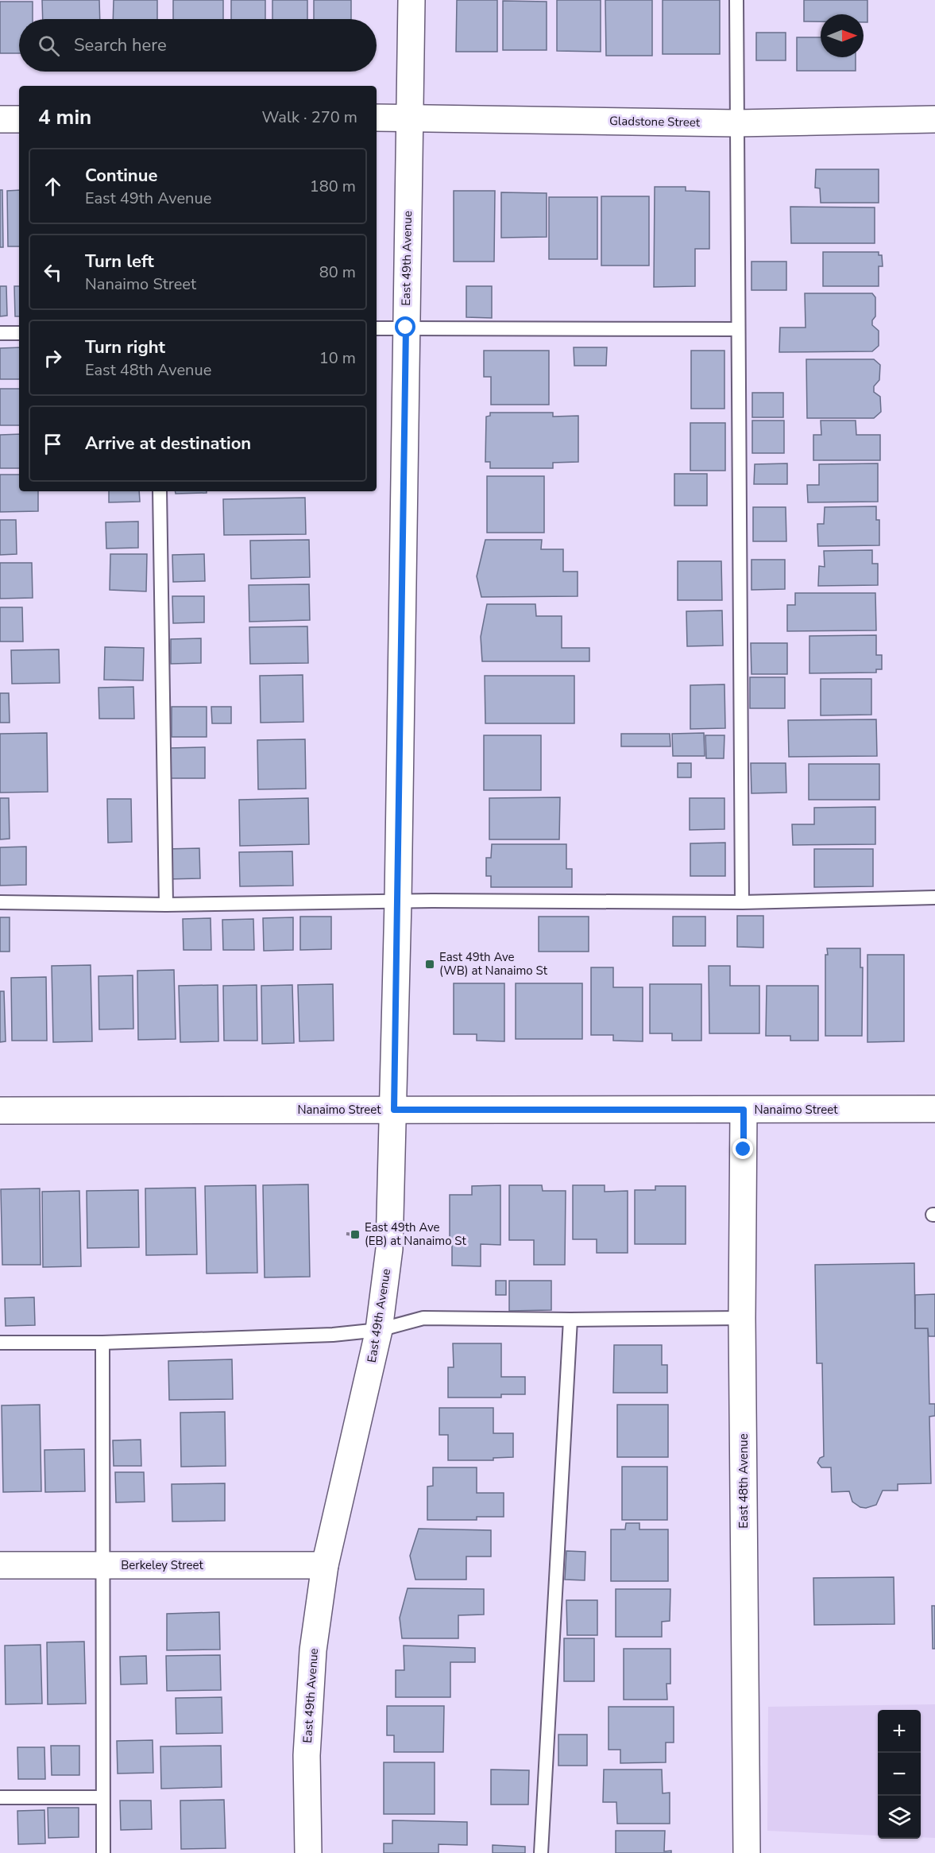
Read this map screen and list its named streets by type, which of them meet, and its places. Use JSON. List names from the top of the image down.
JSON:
{
  "streets": {
    "street": [
      "Gladstone Street",
      "East 49th Avenue",
      "Nanaimo Street",
      "East 48th Avenue",
      "Berkeley Street"
    ]
  },
  "crossings": [
    ["Gladstone Street", "East 49th Avenue"],
    ["East 49th Avenue", "Nanaimo Street"],
    ["East 49th Avenue", "Berkeley Street"],
    ["Nanaimo Street", "East 48th Avenue"]
  ],
  "places": {
    "transit": ["East 49th Ave (WB) at Nanaimo St", "East 49th Ave (EB) at Nanaimo St"]
  },
  "north": "right",
  "page": {
    "search": "Search here",
    "heading": ["4 min", "Walk · 270 m"],
    "list": [
      ["Continue", "East 49th Avenue", "180 m"],
      ["Turn left", "Nanaimo Street", "80 m"],
      ["Turn right", "East 48th Avenue", "10 m"],
      "Arrive at destination"
    ],
    "map_buttons": ["+", "−"]
  }
}
